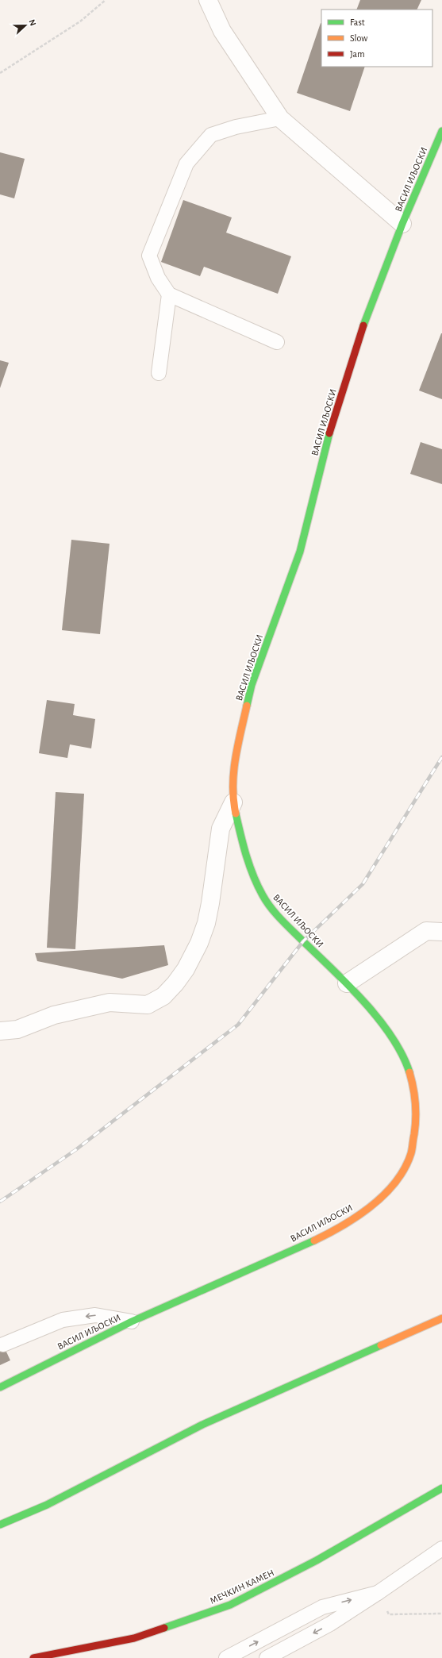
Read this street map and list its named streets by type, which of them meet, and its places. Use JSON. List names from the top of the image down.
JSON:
{
  "streets": {
    "main road": ["ВАСИЛ ИЉОСКИ", "МЕЧКИН КАМЕН"]
  },
  "legend": ["Fast", "Slow", "Jam"],
  "north": "right"
}
